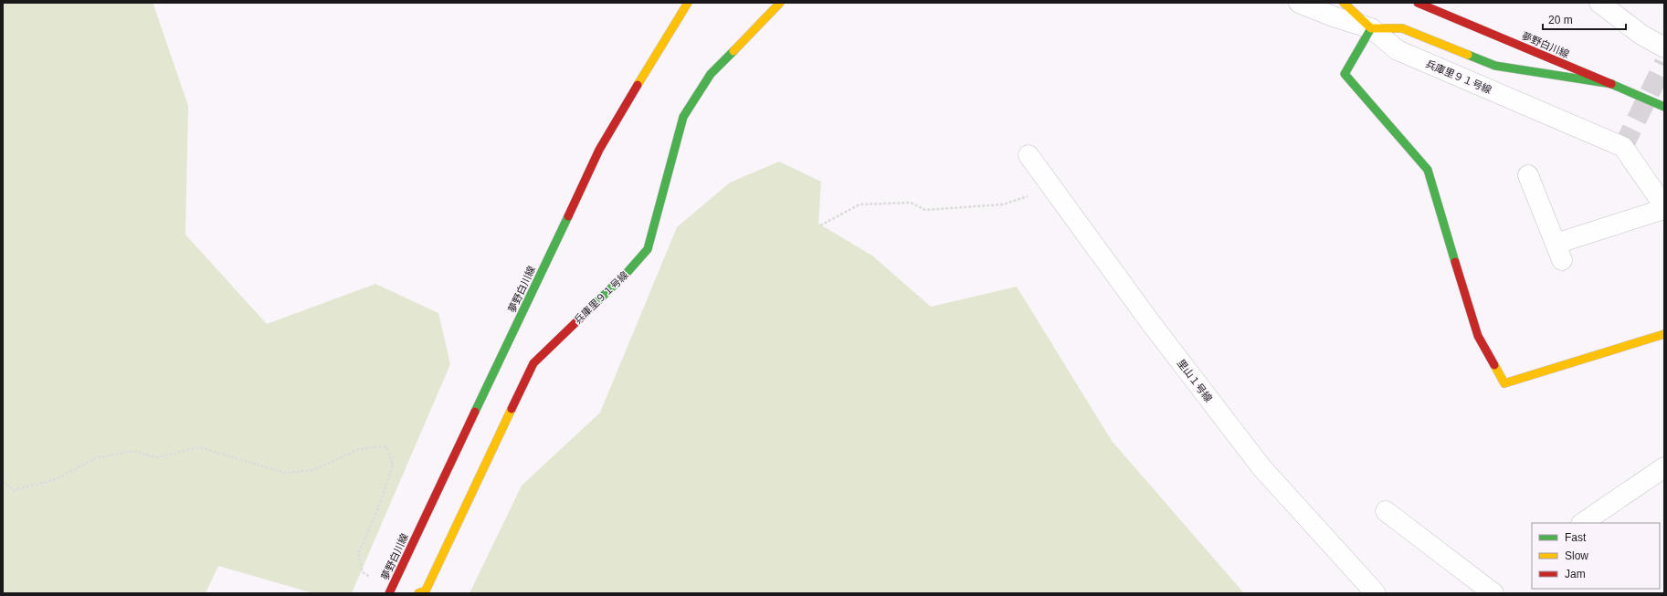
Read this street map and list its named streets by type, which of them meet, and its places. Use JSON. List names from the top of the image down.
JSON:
{
  "streets": {
    "street": ["夢野白川線", "兵庫里９１号線", "里山１号線"]
  },
  "legend": ["Fast", "Slow", "Jam"],
  "scale_bar": "20 m"
}
